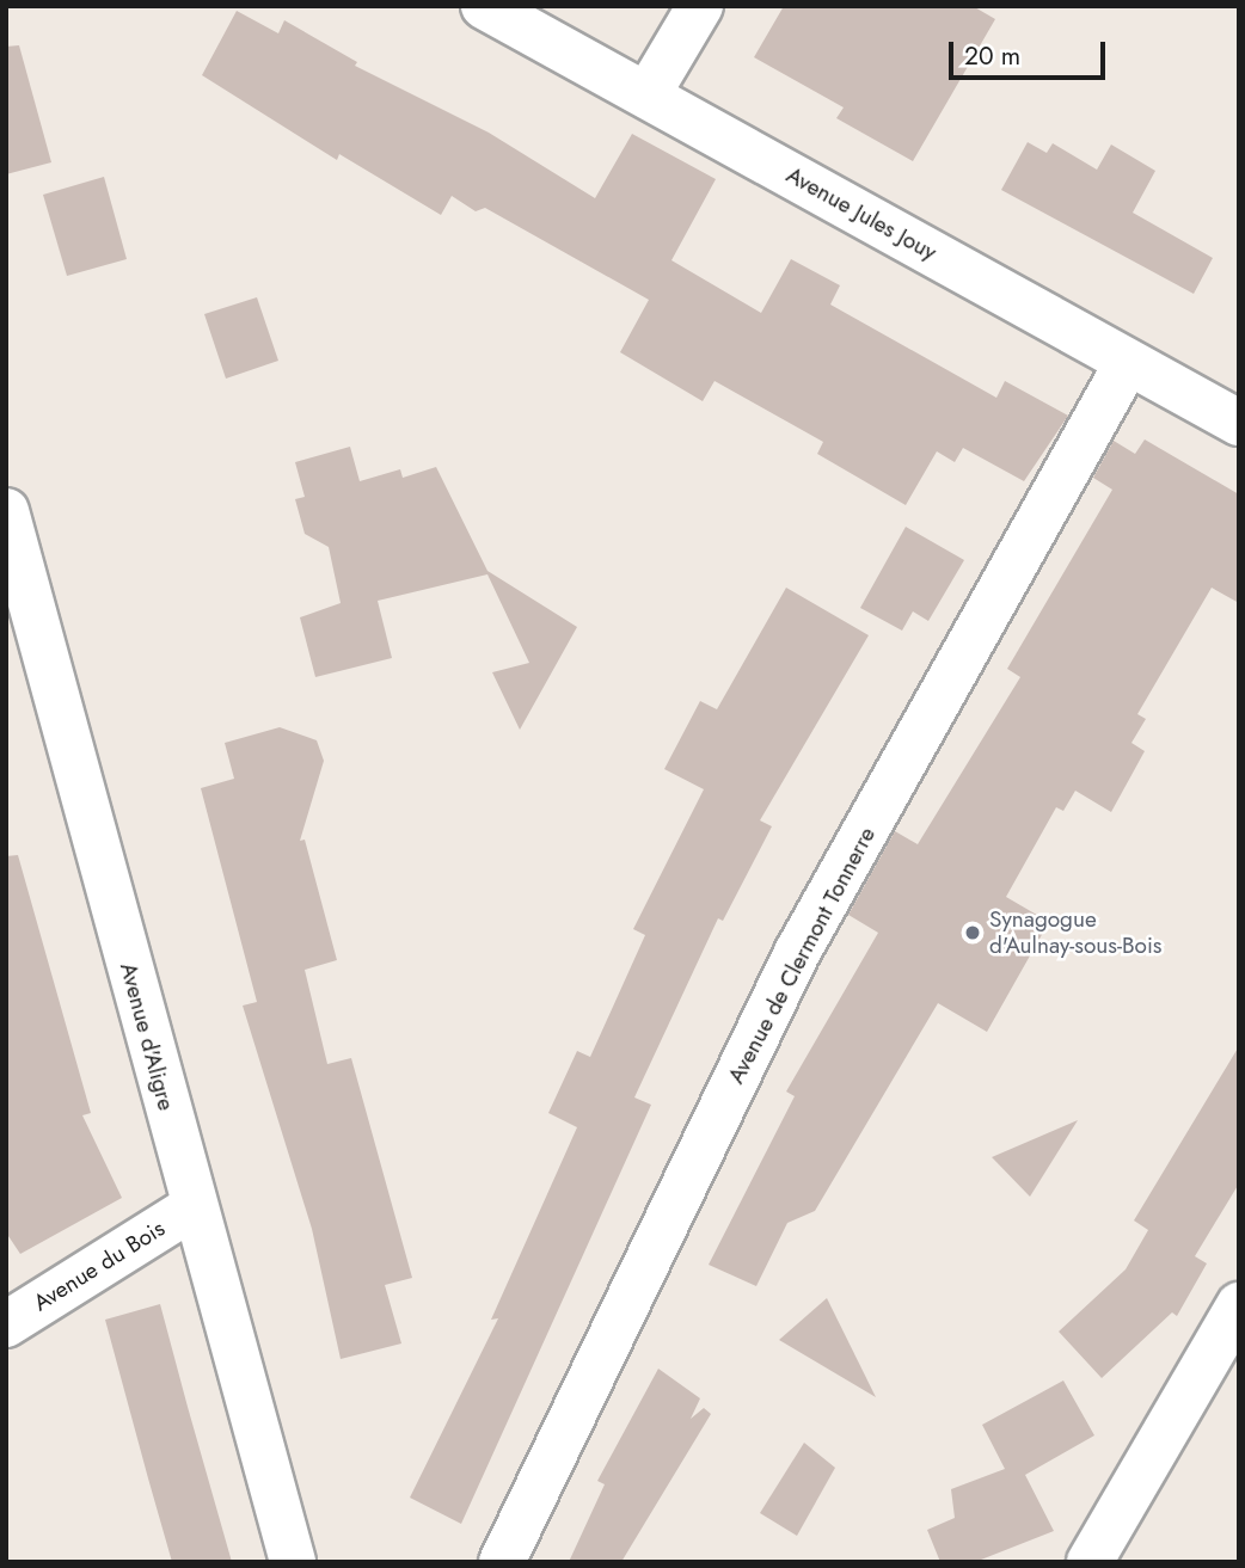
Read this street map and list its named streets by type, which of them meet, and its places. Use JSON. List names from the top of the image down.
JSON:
{
  "streets": {
    "street": [
      "Avenue Jules Jouy",
      "Avenue de Clermont Tonnerre",
      "Avenue d'Aligre",
      "Avenue du Bois"
    ]
  },
  "crossings": [
    ["Avenue Jules Jouy", "Avenue de Clermont Tonnerre"],
    ["Avenue d'Aligre", "Avenue du Bois"]
  ],
  "places": ["Synagogue d'Aulnay-sous-Bois"],
  "scale_bar": "20 m"
}
